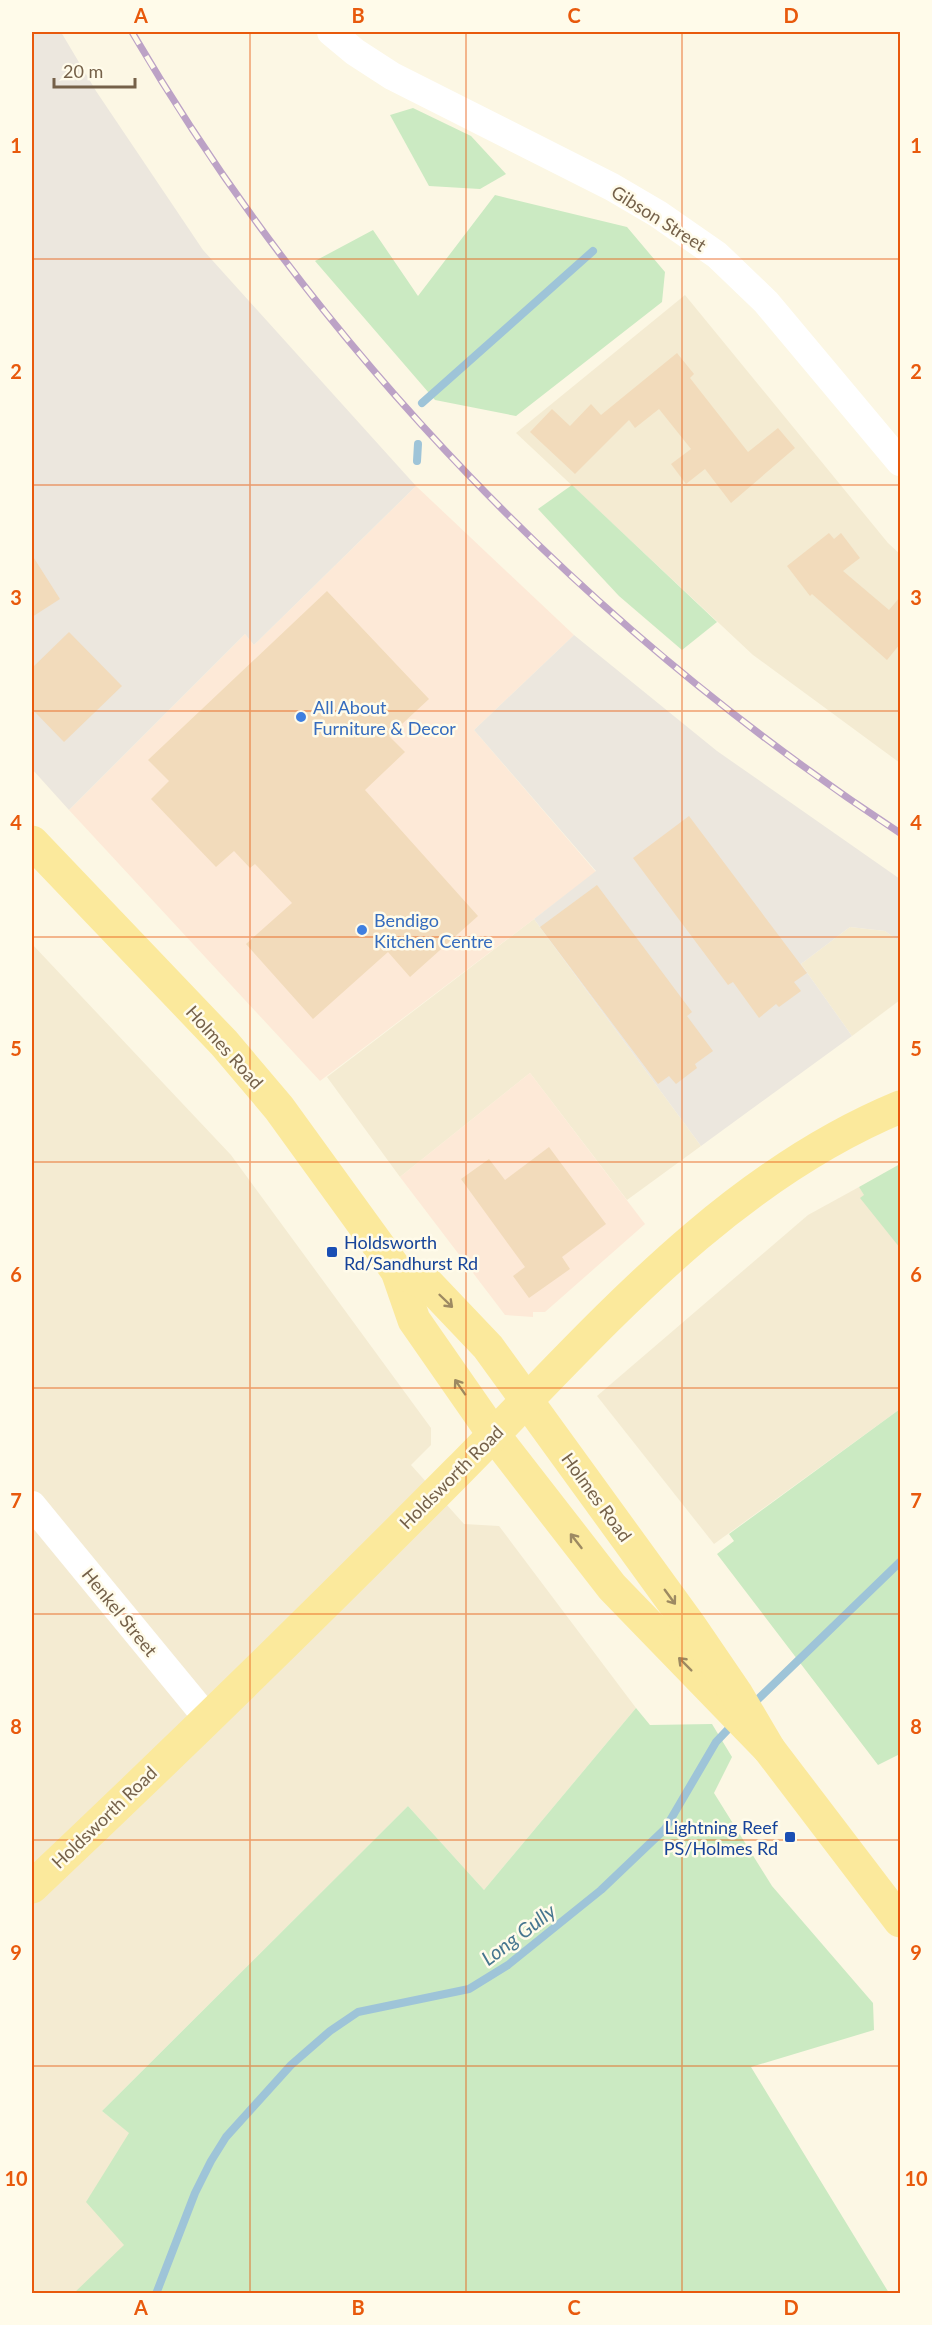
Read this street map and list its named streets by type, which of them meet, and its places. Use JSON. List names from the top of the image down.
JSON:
{
  "streets": {
    "main road": ["Holmes Road", "Holdsworth Road"],
    "street": ["Gibson Street", "Henkel Street"]
  },
  "crossings": [
    ["Holmes Road", "Holdsworth Road"],
    ["Holdsworth Road", "Henkel Street"]
  ],
  "water": ["Long Gully"],
  "places": {
    "other": ["All About Furniture & Decor", "Bendigo Kitchen Centre"],
    "transit": ["Holdsworth Rd/Sandhurst Rd", "Lightning Reef PS/Holmes Rd"]
  },
  "scale_bar": "20 m",
  "grid": {
    "columns": [
      "A",
      "B",
      "C",
      "D"
    ],
    "rows": [
      "1",
      "2",
      "3",
      "4",
      "5",
      "6",
      "7",
      "8",
      "9",
      "10"
    ]
  }
}
